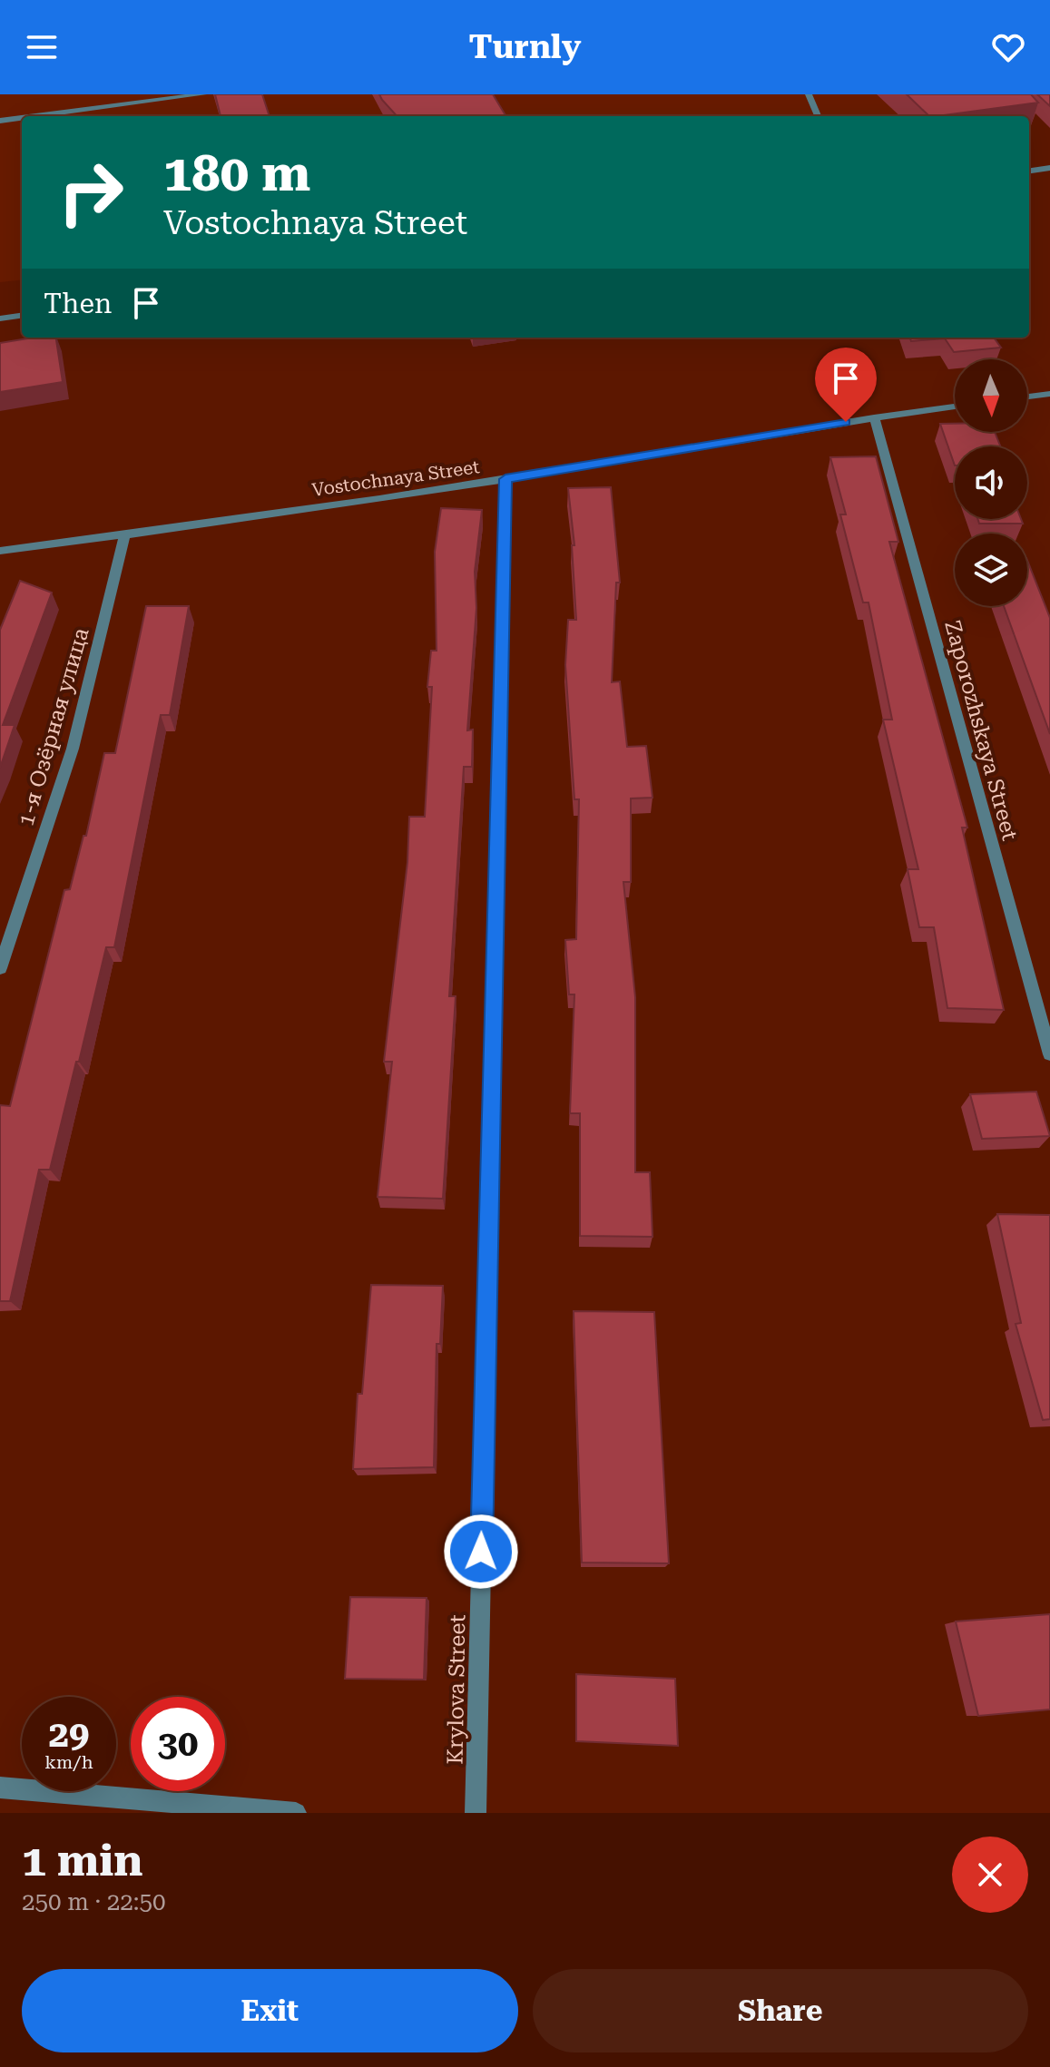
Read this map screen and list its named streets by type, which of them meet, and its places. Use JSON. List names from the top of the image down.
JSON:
{
  "streets": {
    "street": [
      "Vostochnaya Street",
      "1-я Озёрная улица",
      "Zaporozhskaya Street",
      "Krylova Street"
    ]
  },
  "crossings": [
    ["Vostochnaya Street", "1-я Озёрная улица"],
    ["Vostochnaya Street", "Zaporozhskaya Street"],
    ["Vostochnaya Street", "Krylova Street"]
  ],
  "north": "bottom",
  "page": {
    "header": "Turnly",
    "turn": ["180 m", "Vostochnaya Street"],
    "then": "Then",
    "speed": "29 km/h",
    "limit": "30",
    "heading": ["1 min", "250 m · 22:50"],
    "buttons": ["Exit", "Share"]
  }
}
